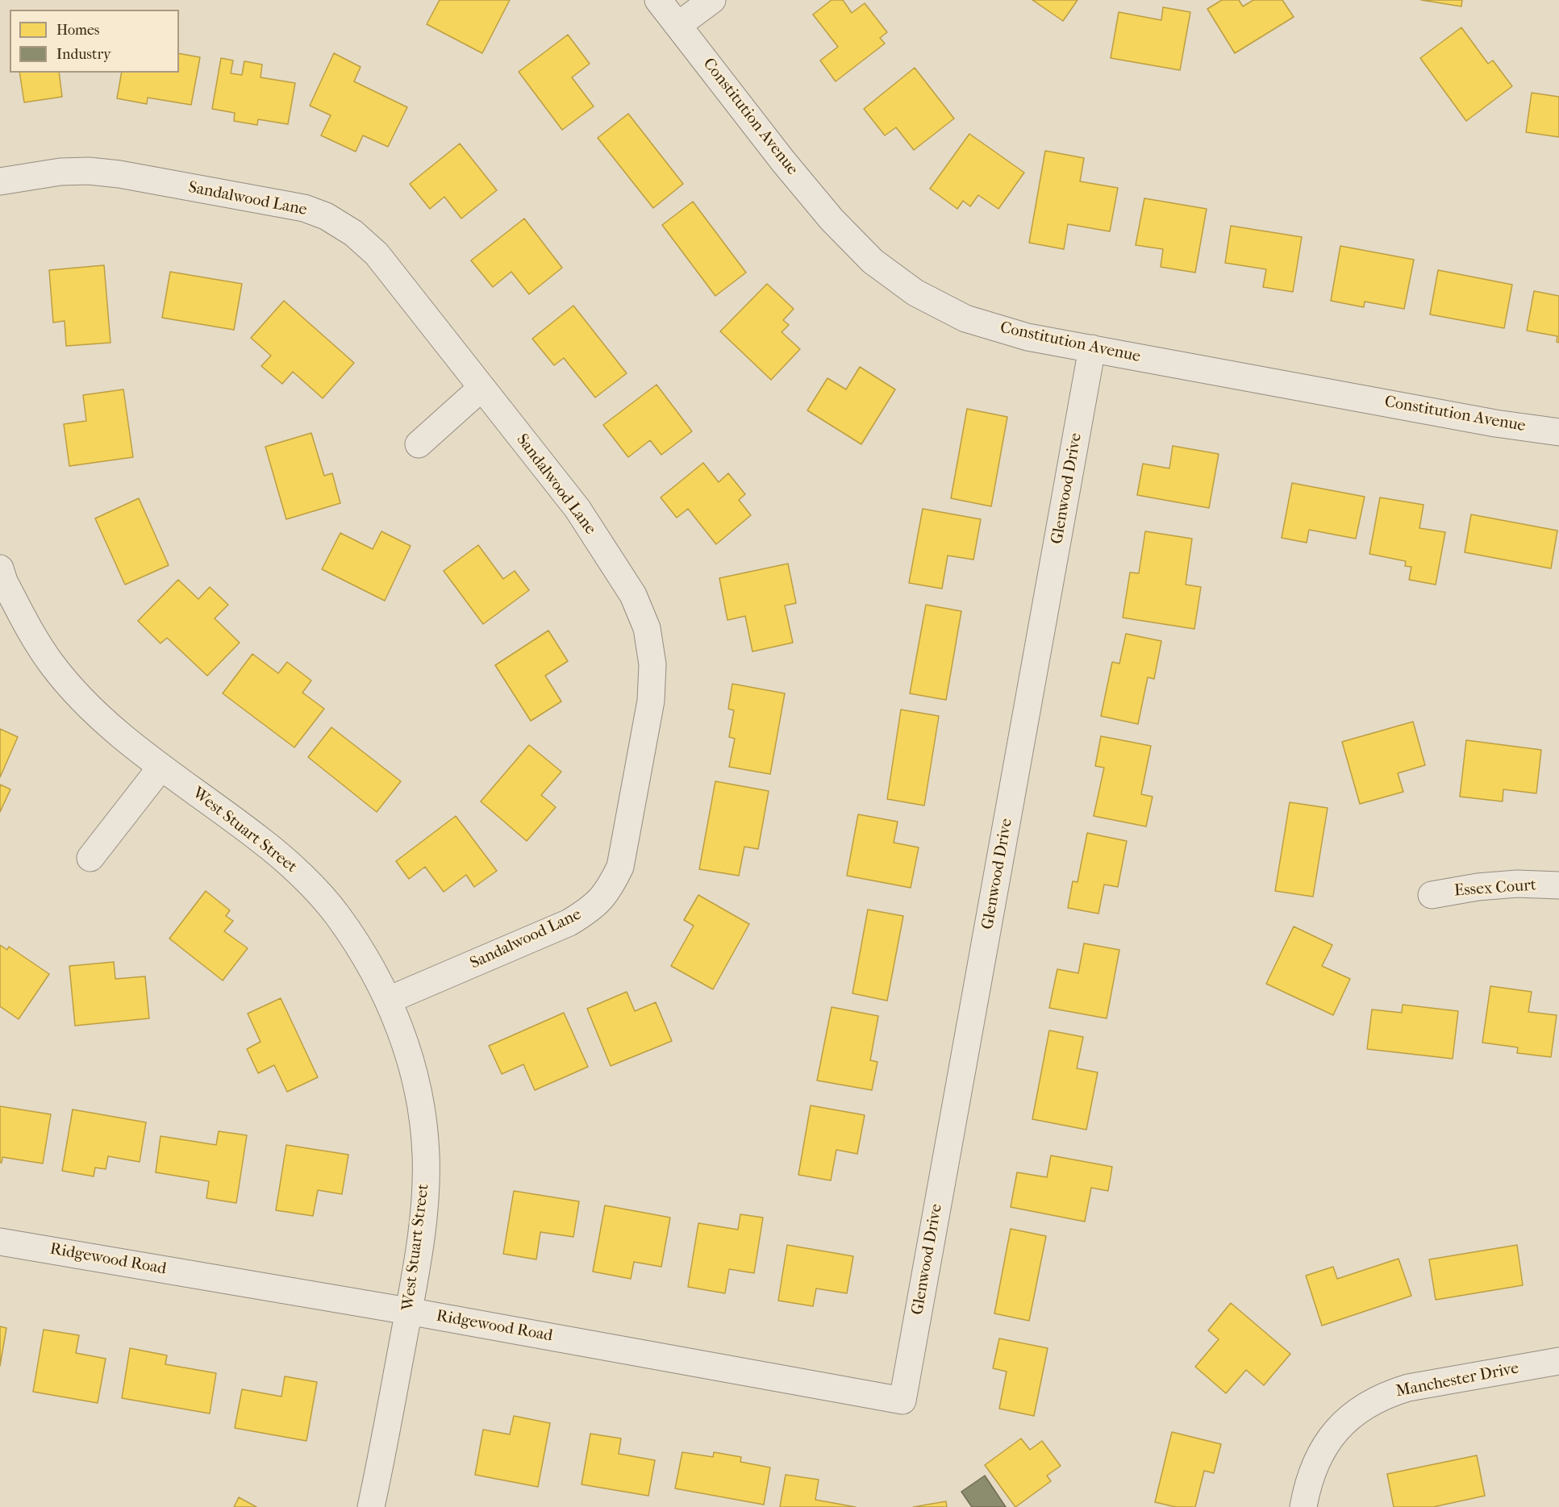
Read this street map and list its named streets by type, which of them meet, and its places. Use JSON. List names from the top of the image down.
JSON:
{
  "streets": {
    "street": [
      "Constitution Avenue",
      "Sandalwood Lane",
      "Glenwood Drive",
      "West Stuart Street",
      "Essex Court",
      "Ridgewood Road",
      "Manchester Drive"
    ]
  },
  "crossings": [
    ["Constitution Avenue", "Glenwood Drive"],
    ["Sandalwood Lane", "West Stuart Street"],
    ["Glenwood Drive", "Ridgewood Road"],
    ["West Stuart Street", "Ridgewood Road"]
  ],
  "legend": ["Homes", "Industry"]
}
